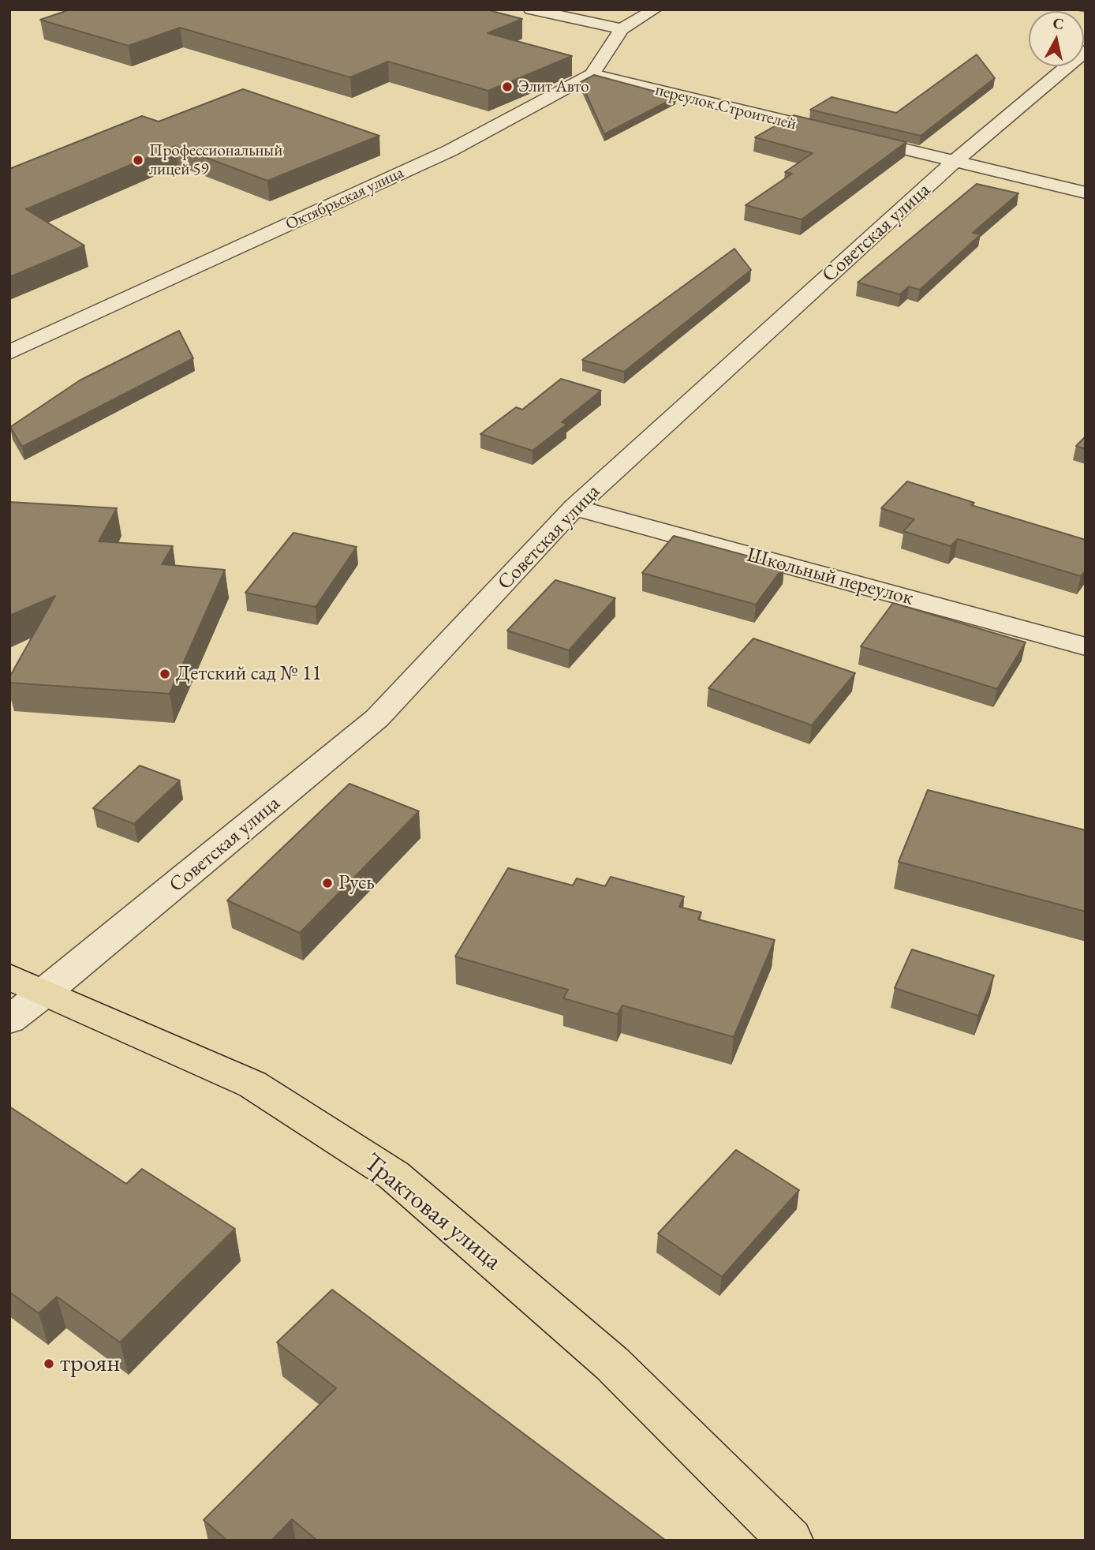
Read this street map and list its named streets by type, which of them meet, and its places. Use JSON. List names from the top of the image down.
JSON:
{
  "streets": {
    "main road": ["Трактовая улица"],
    "street": [
      "переулок Строителей",
      "Октябрьская улица",
      "Советская улица",
      "Школьный переулок"
    ]
  },
  "crossings": [
    ["переулок Строителей", "Октябрьская улица"],
    ["переулок Строителей", "Советская улица"],
    ["Советская улица", "Школьный переулок"],
    ["Советская улица", "Трактовая улица"]
  ],
  "places": [
    "Элит Авто",
    "Профессиональный лицей 59",
    "Детский сад № 11",
    "Русь",
    "троян"
  ],
  "north": "top"
}
